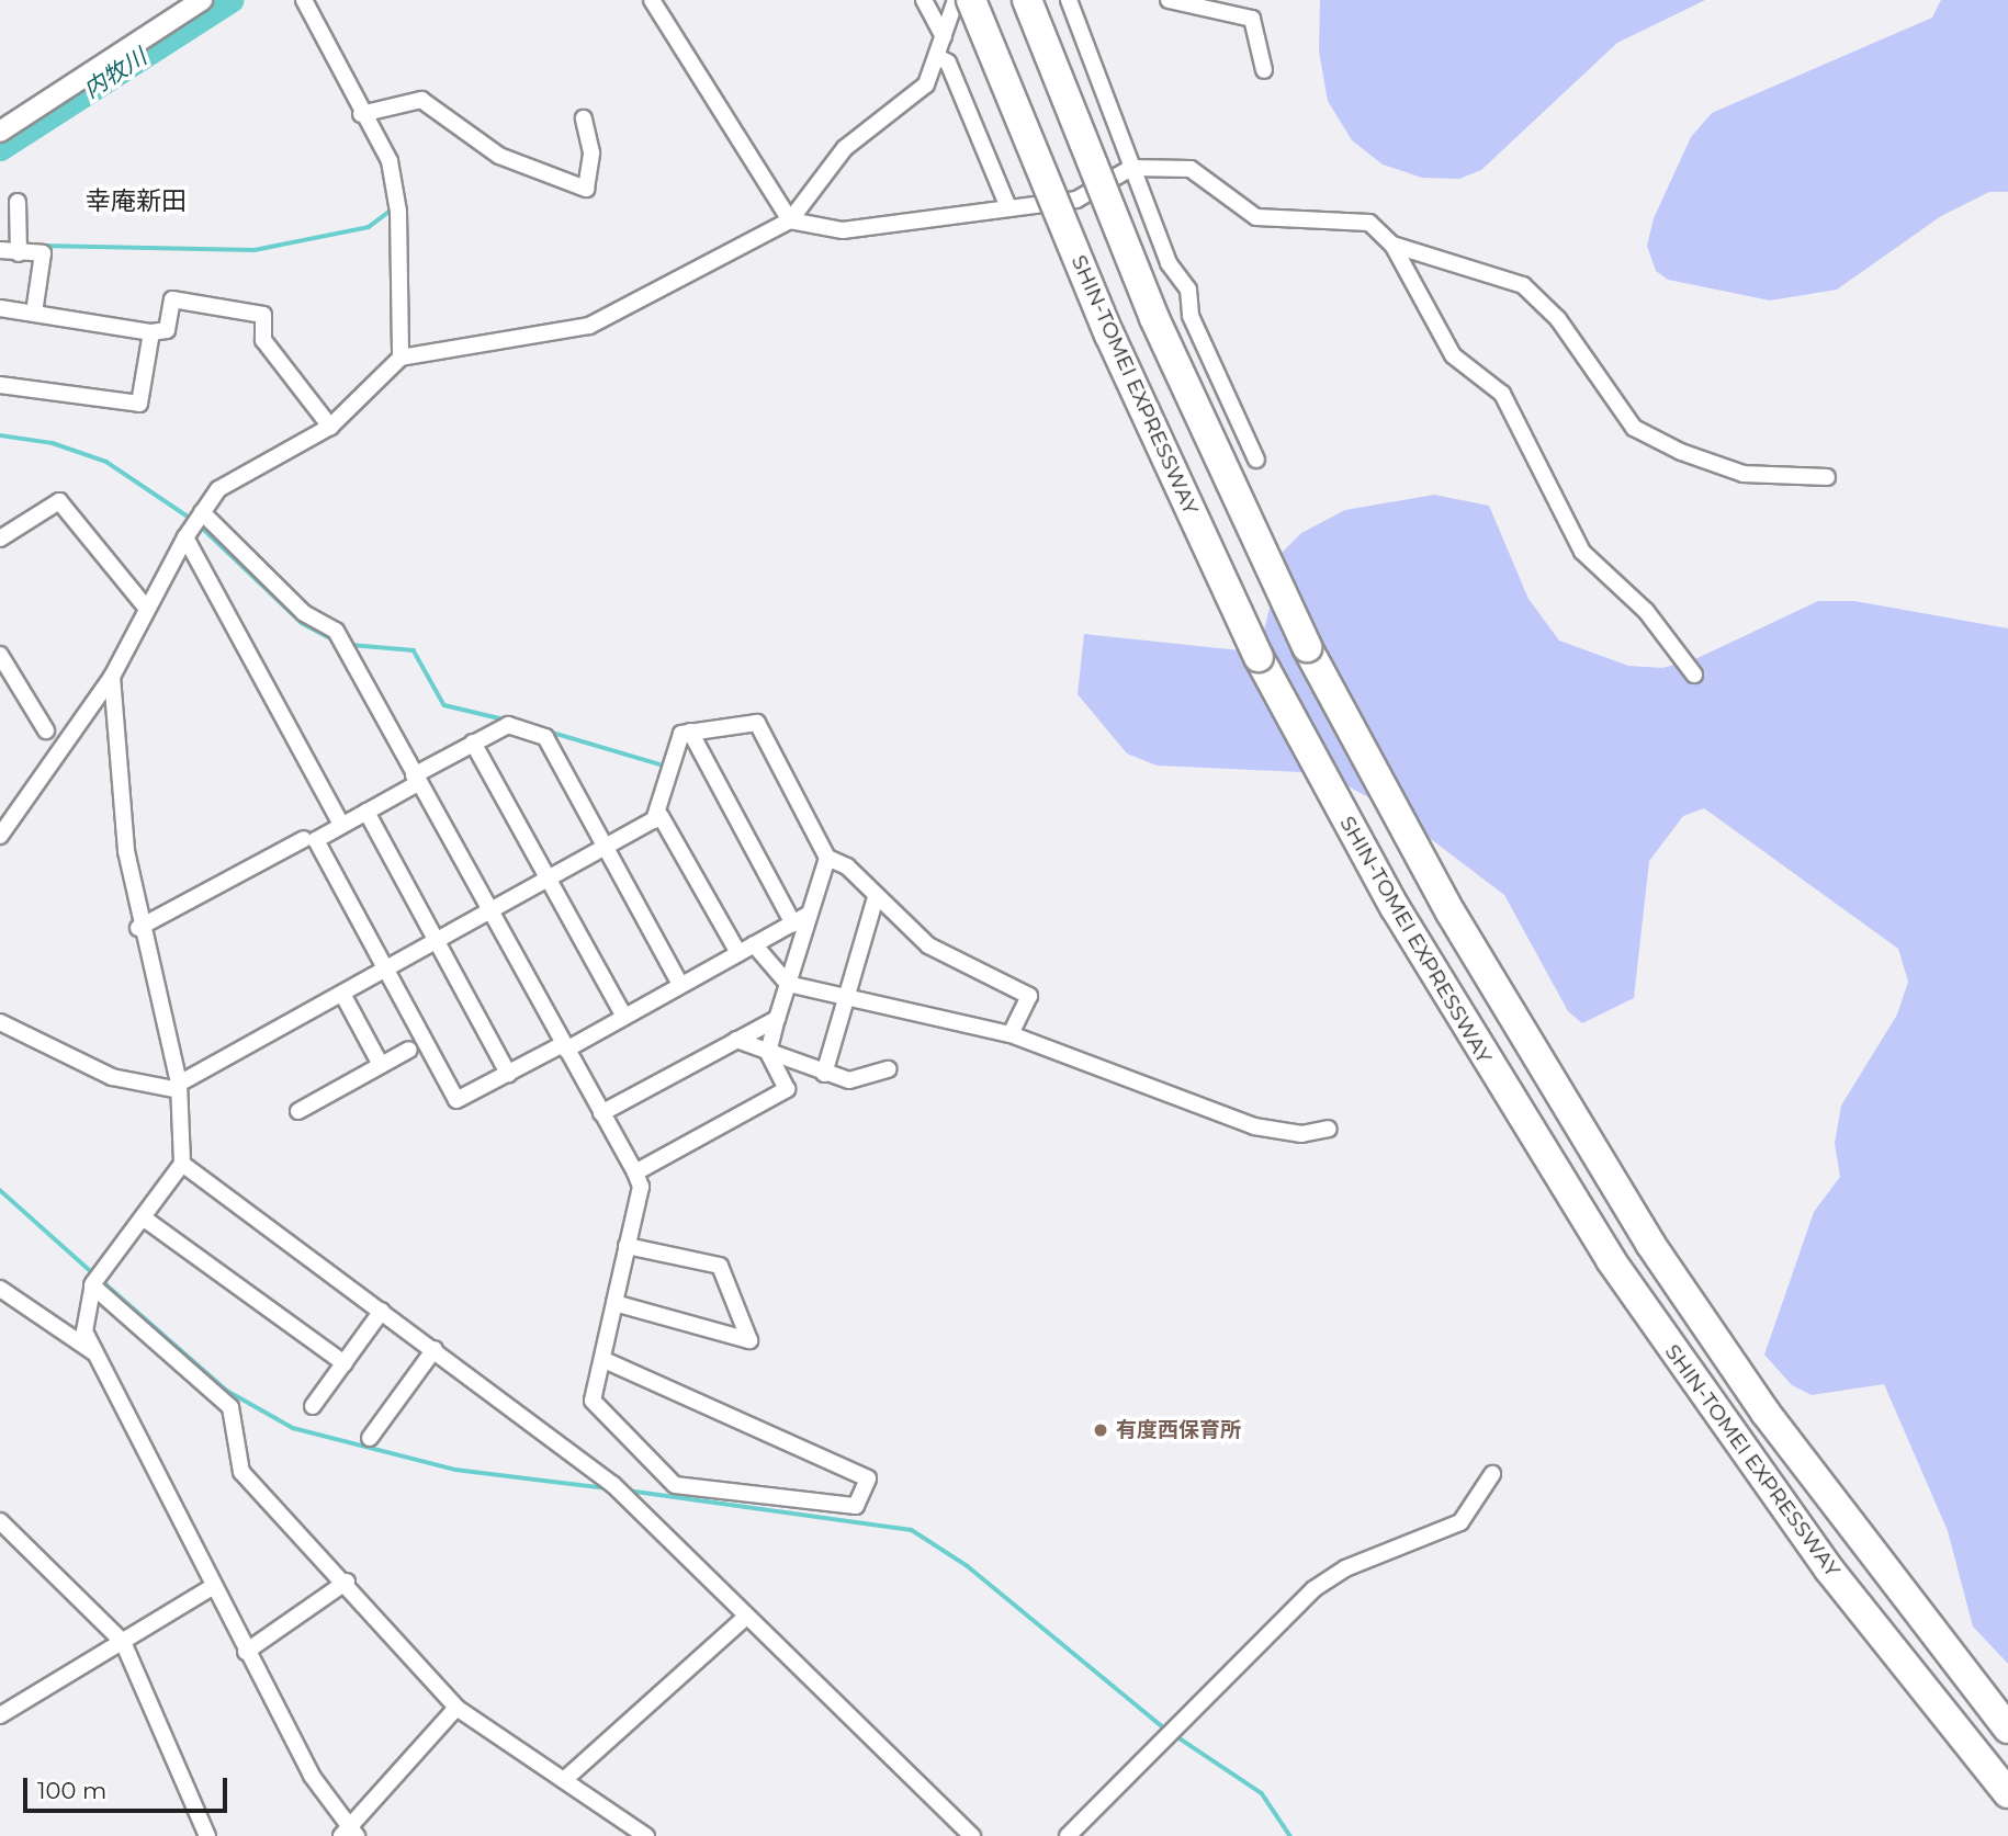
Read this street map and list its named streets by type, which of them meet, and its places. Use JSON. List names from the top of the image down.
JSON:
{
  "streets": {
    "highway": ["SHIN-TOMEI EXPRESSWAY"]
  },
  "districts": ["幸庵新田"],
  "water": ["内牧川"],
  "places": ["有度西保育所"],
  "scale_bar": "100 m"
}
